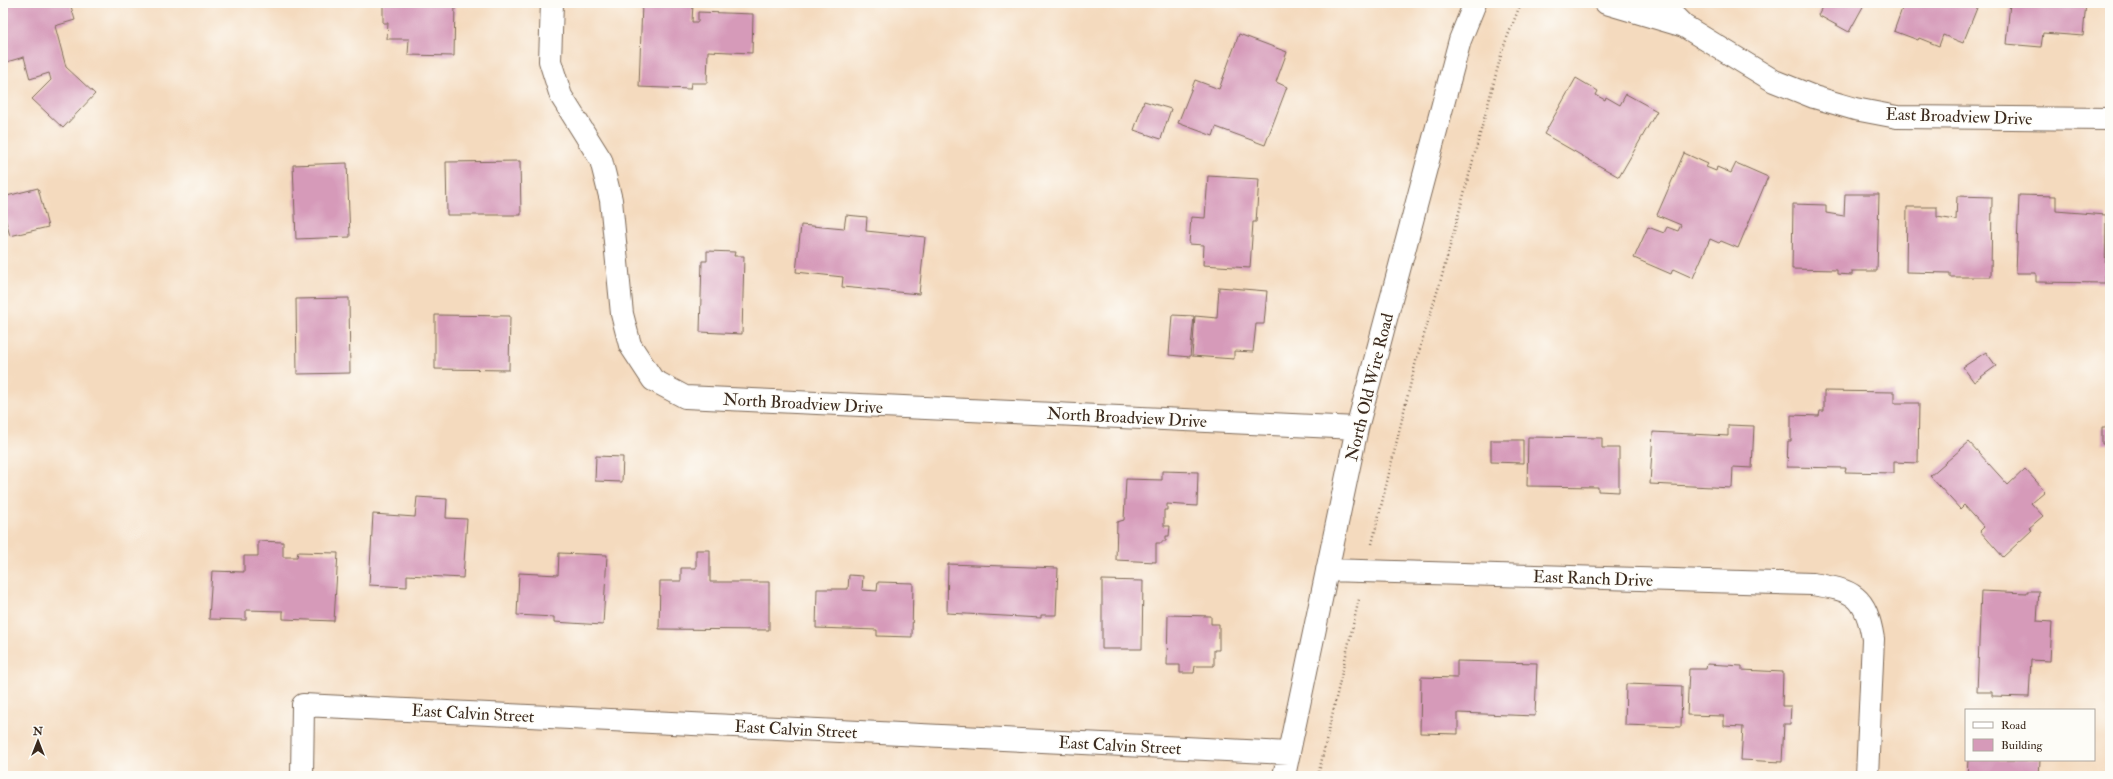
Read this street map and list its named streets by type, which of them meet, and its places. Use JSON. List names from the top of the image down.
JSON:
{
  "streets": {
    "street": [
      "East Broadview Drive",
      "North Old Wire Road",
      "North Broadview Drive",
      "East Ranch Drive",
      "East Calvin Street"
    ]
  },
  "crossings": [
    ["North Old Wire Road", "North Broadview Drive"],
    ["North Old Wire Road", "East Ranch Drive"],
    ["North Old Wire Road", "East Calvin Street"]
  ],
  "legend": ["Road", "Building"],
  "north": "top"
}
